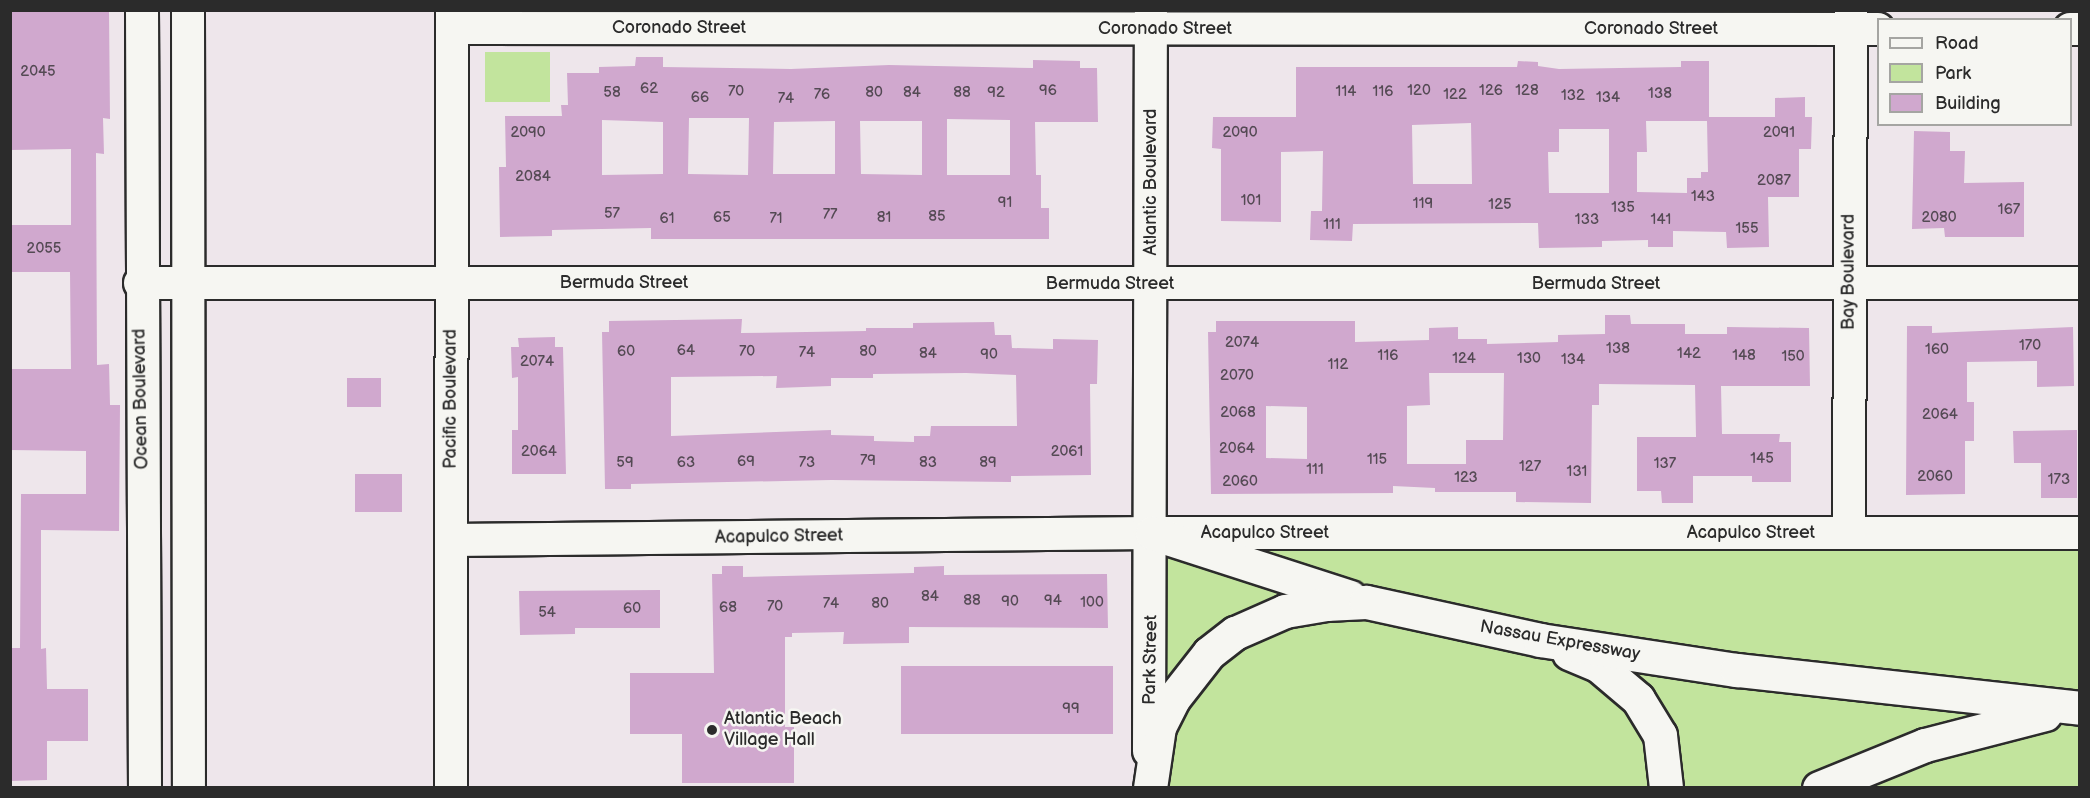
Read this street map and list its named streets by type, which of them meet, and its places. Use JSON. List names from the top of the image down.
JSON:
{
  "streets": {
    "highway": ["Nassau Expressway"],
    "street": [
      "Coronado Street",
      "Atlantic Boulevard",
      "Bay Boulevard",
      "Bermuda Street",
      "Ocean Boulevard",
      "Pacific Boulevard",
      "Acapulco Street",
      "Park Street"
    ]
  },
  "crossings": [
    ["Coronado Street", "Atlantic Boulevard"],
    ["Coronado Street", "Bay Boulevard"],
    ["Coronado Street", "Pacific Boulevard"],
    ["Atlantic Boulevard", "Bermuda Street"],
    ["Atlantic Boulevard", "Acapulco Street"],
    ["Atlantic Boulevard", "Park Street"],
    ["Bay Boulevard", "Bermuda Street"],
    ["Bay Boulevard", "Acapulco Street"],
    ["Bermuda Street", "Ocean Boulevard"],
    ["Bermuda Street", "Pacific Boulevard"],
    ["Pacific Boulevard", "Acapulco Street"],
    ["Acapulco Street", "Park Street"],
    ["Nassau Expressway", "Park Street"]
  ],
  "places": ["Atlantic Beach Village Hall"],
  "house_numbers": [
    "2045",
    "62",
    "96",
    "120",
    "126",
    "128",
    "70",
    "114",
    "116",
    "58",
    "80",
    "84",
    "88",
    "92",
    "138",
    "76",
    "122",
    "132",
    "66",
    "134",
    "74",
    "2090",
    "2090",
    "2091",
    "2084",
    "2087",
    "143",
    "101",
    "91",
    "119",
    "125",
    "135",
    "167",
    "57",
    "77",
    "85",
    "65",
    "81",
    "2080",
    "61",
    "71",
    "133",
    "141",
    "111",
    "155",
    "2055",
    "2074",
    "170",
    "138",
    "160",
    "64",
    "60",
    "70",
    "80",
    "74",
    "84",
    "142",
    "90",
    "116",
    "148",
    "150",
    "124",
    "130",
    "134",
    "2074",
    "112",
    "2070",
    "2068",
    "2064",
    "2064",
    "2064",
    "2061",
    "145",
    "115",
    "79",
    "69",
    "59",
    "63",
    "73",
    "83",
    "89",
    "137",
    "127",
    "111",
    "131",
    "2060",
    "123",
    "173",
    "2060",
    "84",
    "88",
    "94",
    "90",
    "100",
    "74",
    "80",
    "70",
    "68",
    "60",
    "54",
    "99"
  ],
  "legend": ["Road", "Park", "Building"]
}
